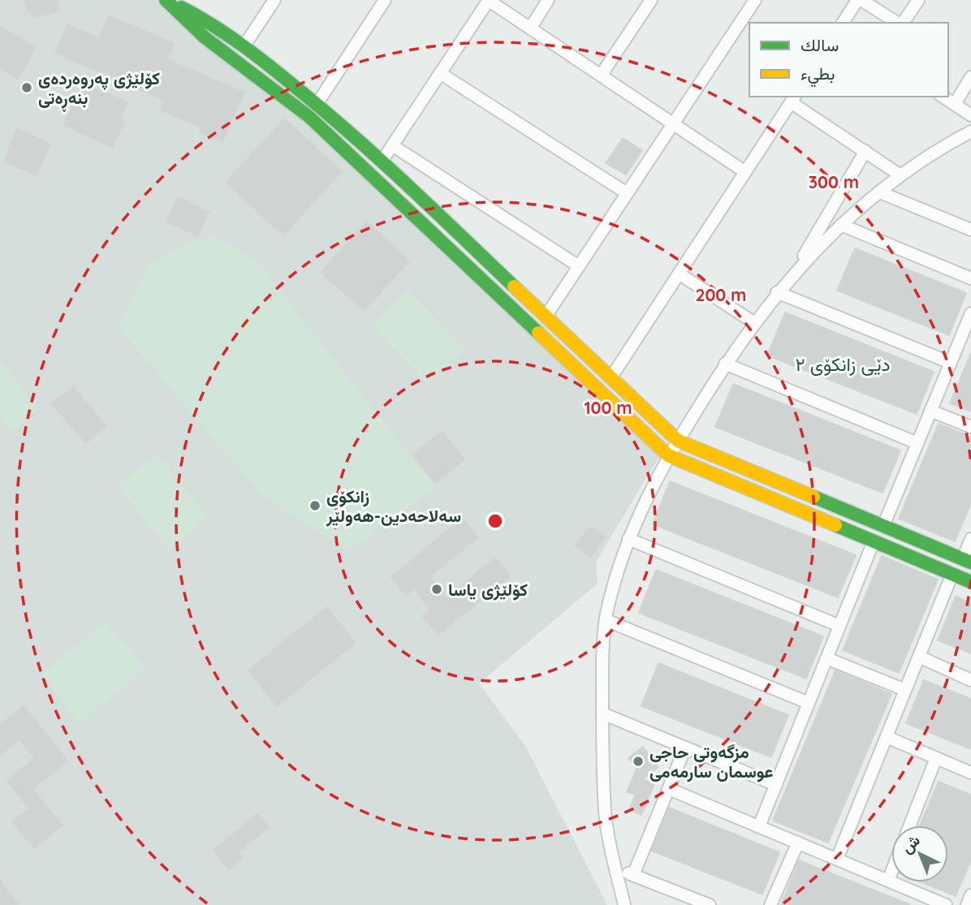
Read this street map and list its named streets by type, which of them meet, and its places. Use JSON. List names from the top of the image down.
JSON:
{
  "districts": ["دێی زانکۆی ٢"],
  "places": [
    "کۆلێژی پەروەردەی بنەڕەتی",
    "زانکۆی سەلاحەدین-هەولێر",
    "کۆلێژی یاسا",
    "مزگەوتی حاجی عوسمان سارمەمی"
  ],
  "legend": ["سالك", "بطيء"],
  "north": "top left",
  "rings": ["300 m", "200 m", "100 m"]
}
